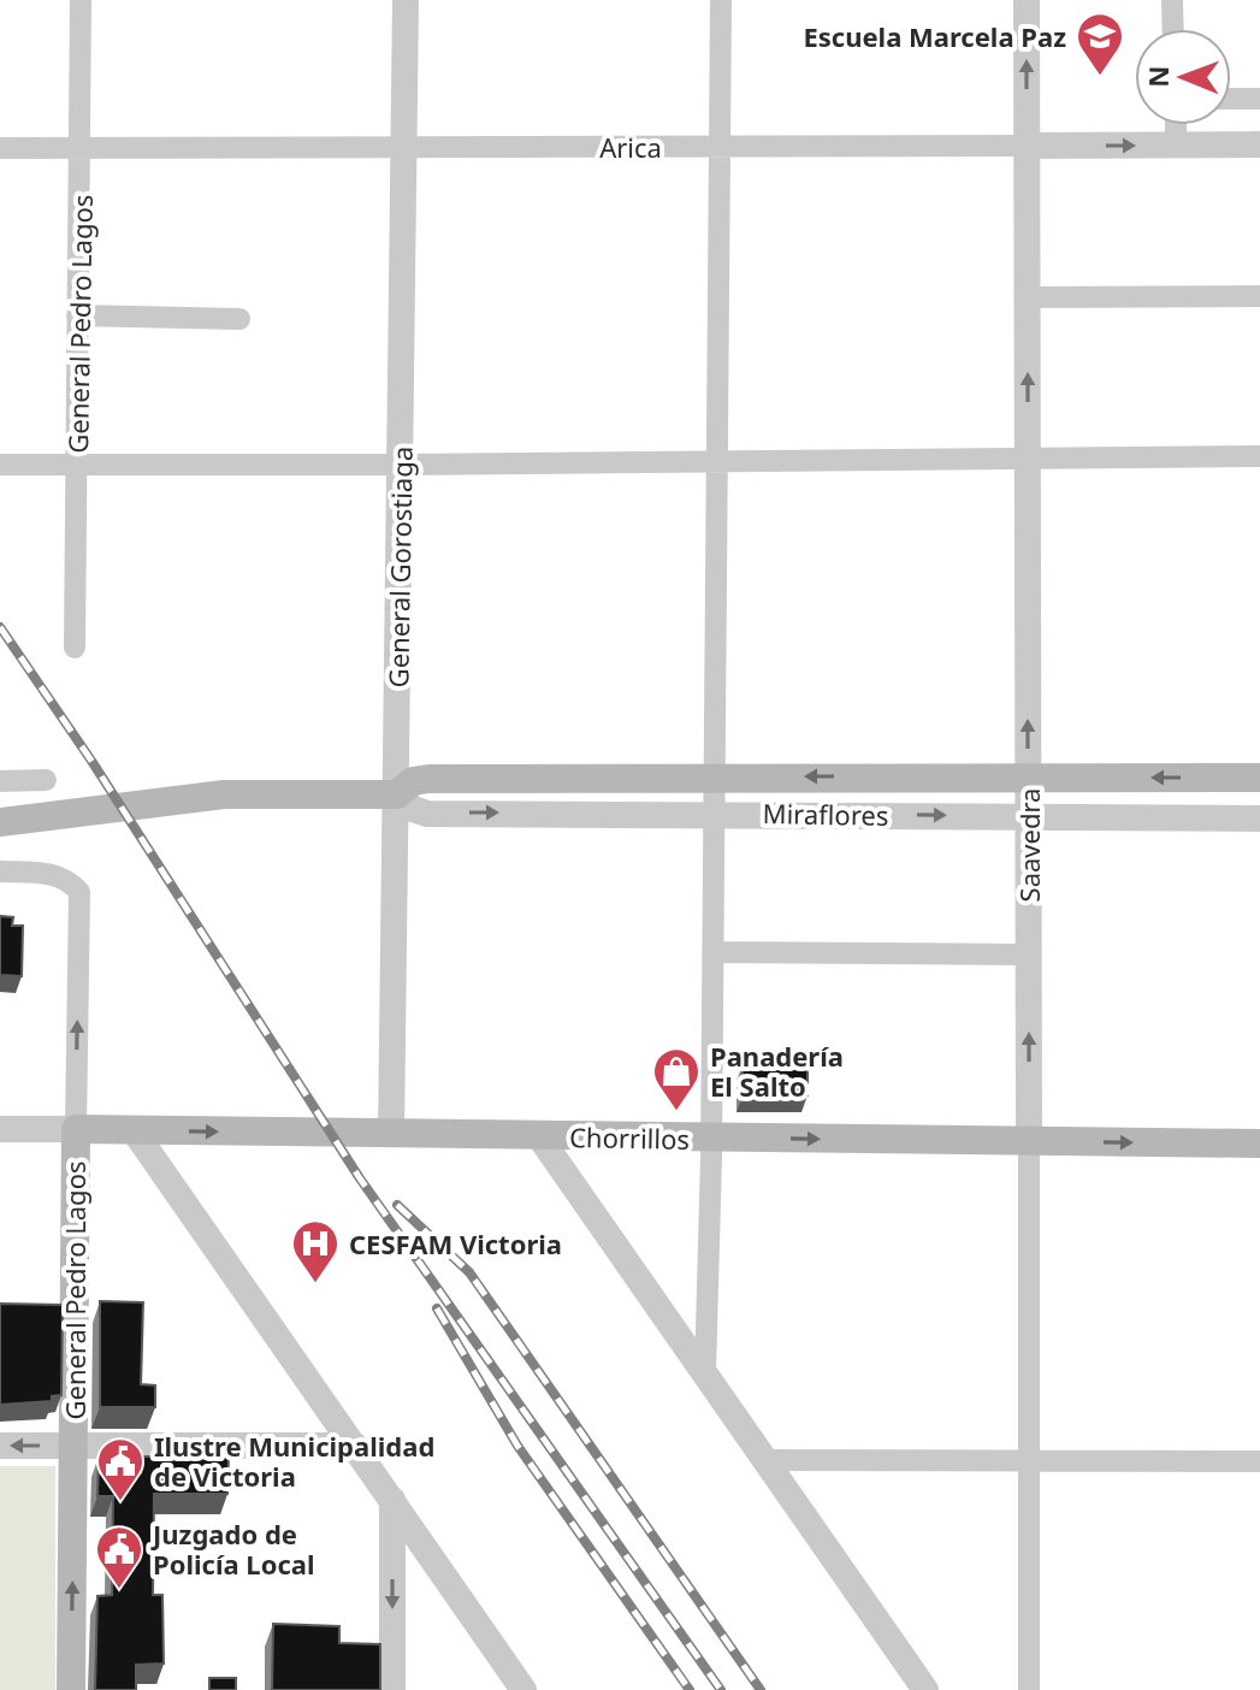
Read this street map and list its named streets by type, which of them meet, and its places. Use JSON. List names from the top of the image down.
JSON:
{
  "streets": {
    "main road": ["General Pedro Lagos", "Miraflores", "Chorrillos"],
    "street": ["Arica", "General Gorostiaga", "Saavedra"]
  },
  "crossings": [
    ["Arica", "General Pedro Lagos"],
    ["Arica", "General Gorostiaga"],
    ["Arica", "Saavedra"],
    ["General Pedro Lagos", "Chorrillos"],
    ["General Gorostiaga", "Miraflores"],
    ["General Gorostiaga", "Chorrillos"],
    ["Miraflores", "Saavedra"],
    ["Saavedra", "Chorrillos"]
  ],
  "one_way": ["Saavedra", "Chorrillos"],
  "places": {
    "school or university": ["Escuela Marcela Paz"],
    "shop": ["Panadería El Salto"],
    "hospital": ["CESFAM Victoria"],
    "public building": ["Ilustre Municipalidad de Victoria", "Juzgado de Policía Local"]
  },
  "north": "left"
}
